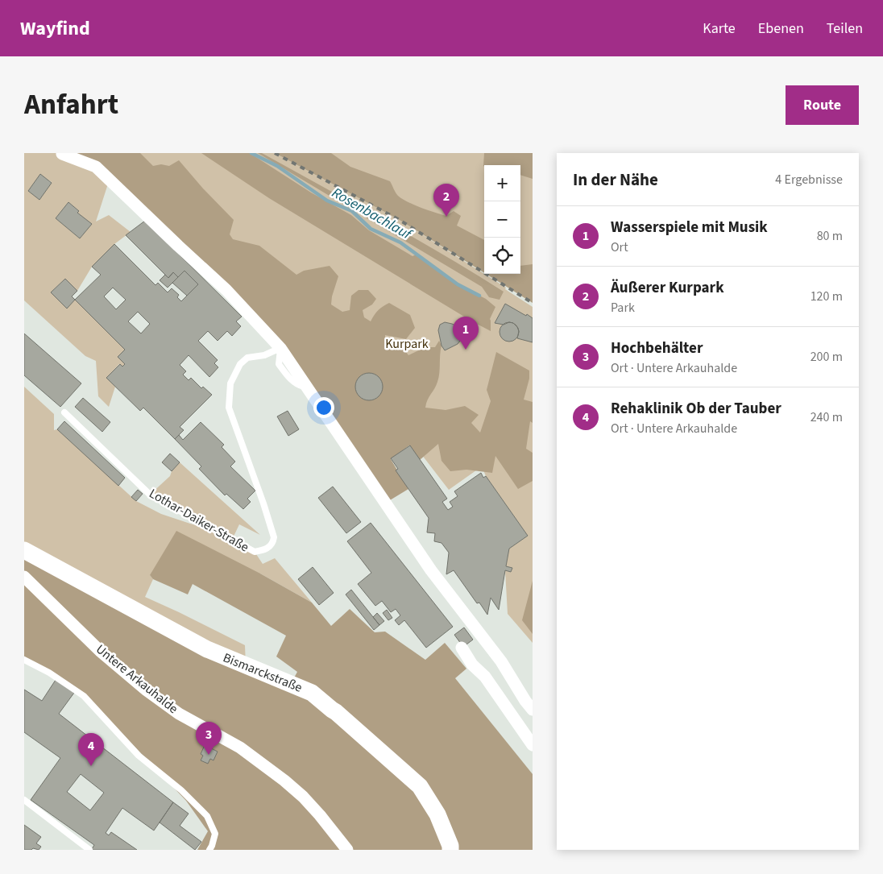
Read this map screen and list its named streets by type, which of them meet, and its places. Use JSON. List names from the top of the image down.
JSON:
{
  "streets": {
    "street": ["Bismarckstraße", "Untere Arkauhalde"],
    "lane": ["Lothar-Daiker-Straße"]
  },
  "water": ["Rosenbachlauf"],
  "parks": ["Kurpark"],
  "page": {
    "header": "Wayfind",
    "nav": ["Karte", "Ebenen", "Teilen"],
    "title": "Anfahrt",
    "buttons": "Route",
    "heading": ["In der Nähe", "4 Ergebnisse"],
    "map_buttons": ["+", "−"],
    "pins": [
      "2",
      "1",
      "3",
      "4"
    ],
    "list": [
      {
        "mark": "1",
        "name": "Wasserspiele mit Musik",
        "note": "Ort",
        "value": "80 m"
      },
      {
        "mark": "2",
        "name": "Äußerer Kurpark",
        "note": "Park",
        "value": "120 m"
      },
      {
        "mark": "3",
        "name": "Hochbehälter",
        "note": "Ort · Untere Arkauhalde",
        "value": "200 m"
      },
      {
        "mark": "4",
        "name": "Rehaklinik Ob der Tauber",
        "note": "Ort · Untere Arkauhalde",
        "value": "240 m"
      }
    ]
  }
}
